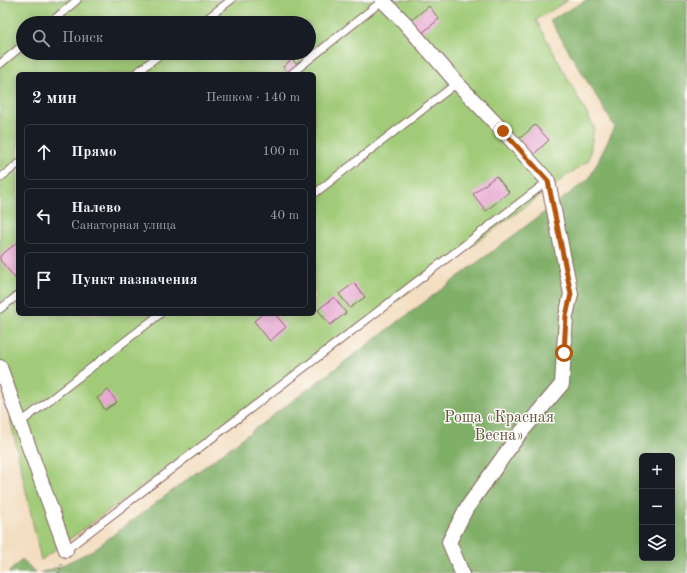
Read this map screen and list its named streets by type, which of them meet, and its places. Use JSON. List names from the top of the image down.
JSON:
{
  "parks": ["Роща «Красная Весна»"],
  "page": {
    "search": "Поиск",
    "heading": ["2 мин", "Пешком · 140 m"],
    "list": [
      ["Прямо", "100 m"],
      ["Налево", "Санаторная улица", "40 m"],
      "Пункт назначения"
    ],
    "map_buttons": ["+", "−"]
  }
}
